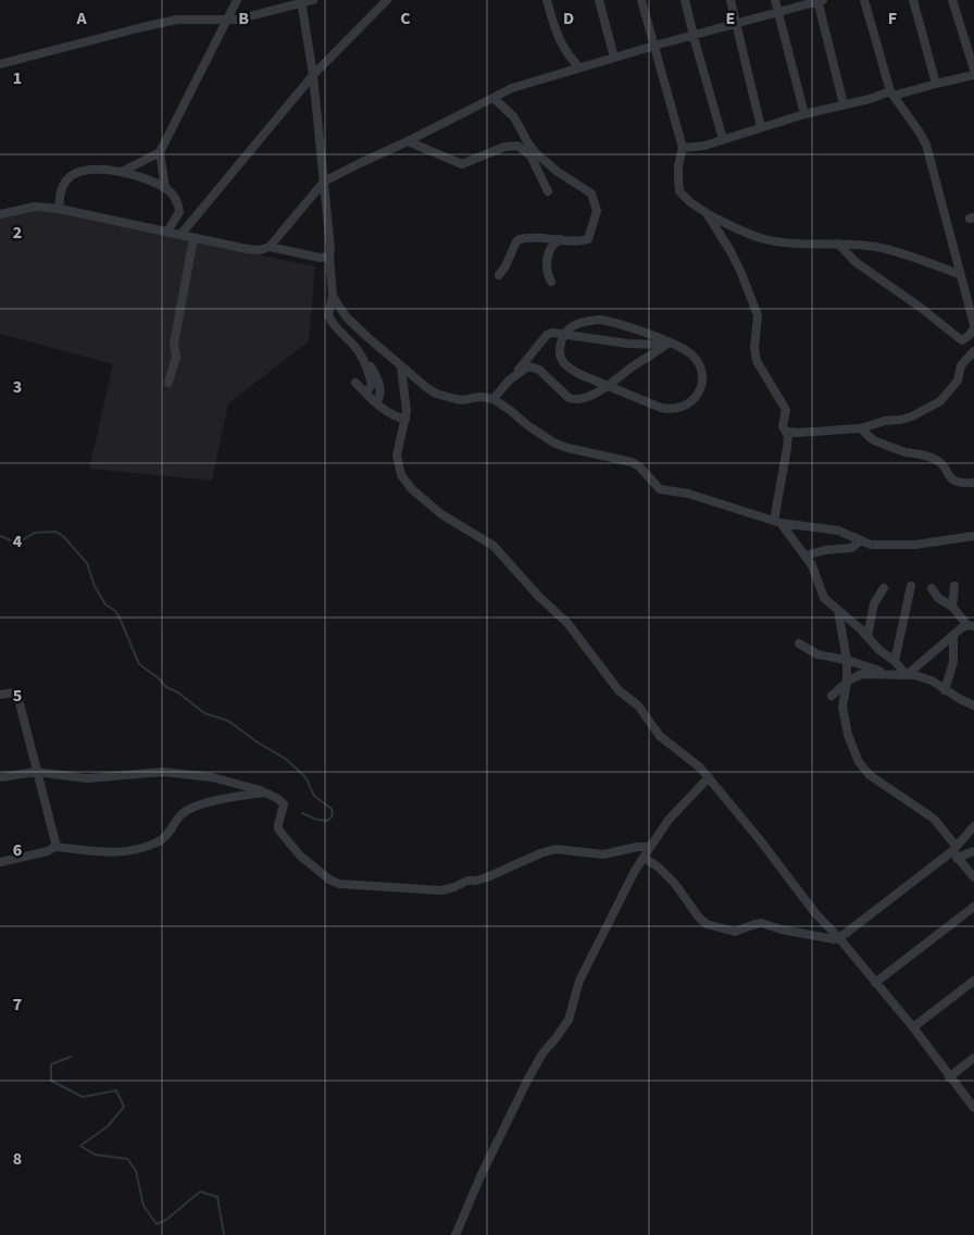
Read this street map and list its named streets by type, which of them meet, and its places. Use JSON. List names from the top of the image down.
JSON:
{
  "grid": {
    "columns": [
      "A",
      "B",
      "C",
      "D",
      "E",
      "F"
    ],
    "rows": [
      "1",
      "2",
      "3",
      "4",
      "5",
      "6",
      "7",
      "8"
    ]
  }
}
